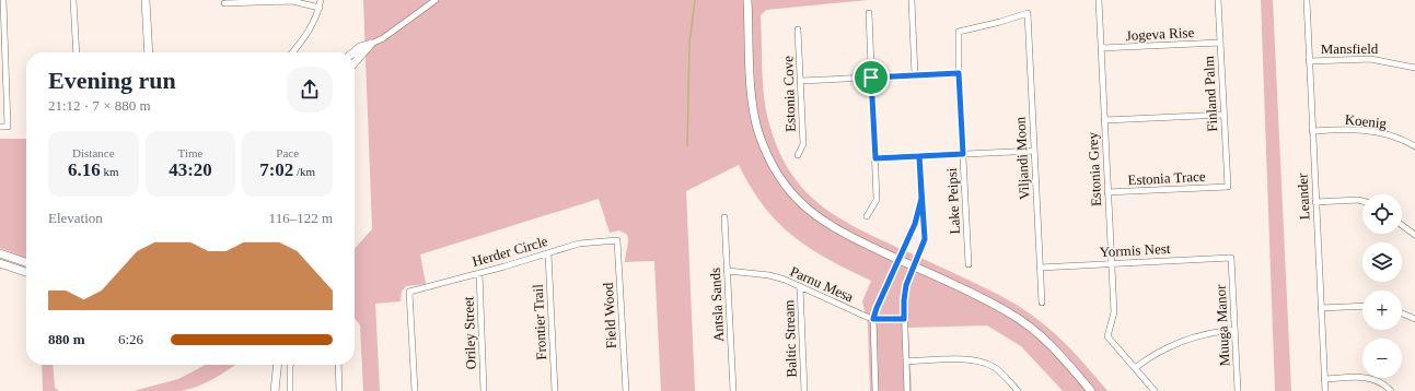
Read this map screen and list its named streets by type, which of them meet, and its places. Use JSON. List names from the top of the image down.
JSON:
{
  "streets": {
    "street": [
      "Jogeva Rise",
      "Mansfield",
      "Estonia Cove",
      "Finland Palm",
      "Koenig",
      "Viljandi Moon",
      "Estonia Grey",
      "Estonia Trace",
      "Leander",
      "Lake Peipsi",
      "Yormis Nest",
      "Herder Circle",
      "Parnu Mesa",
      "Antsla Sands",
      "Field Wood",
      "Frontier Trail",
      "Muuga Manor",
      "Oriley Street",
      "Baltic Stream"
    ]
  },
  "crossings": [
    ["Jogeva Rise", "Finland Palm"],
    ["Jogeva Rise", "Estonia Grey"],
    ["Mansfield", "Leander"],
    ["Finland Palm", "Estonia Trace"],
    ["Koenig", "Leander"],
    ["Viljandi Moon", "Lake Peipsi"],
    ["Viljandi Moon", "Yormis Nest"],
    ["Estonia Grey", "Estonia Trace"],
    ["Estonia Grey", "Yormis Nest"],
    ["Yormis Nest", "Muuga Manor"],
    ["Herder Circle", "Field Wood"],
    ["Herder Circle", "Frontier Trail"],
    ["Herder Circle", "Oriley Street"],
    ["Parnu Mesa", "Antsla Sands"],
    ["Parnu Mesa", "Baltic Stream"]
  ],
  "page": {
    "heading": ["Evening run", "21:12 · 7 × 880 m"],
    "stats": [
      ["Distance", "6.16 km"],
      ["Time", "43:20"],
      ["Pace", "7:02 /km"]
    ],
    "map_buttons": ["+", "−"],
    "chart": ["Elevation", "116–122 m"],
    "list": [
      {
        "name": "880 m",
        "note": "6:26"
      }
    ]
  }
}
